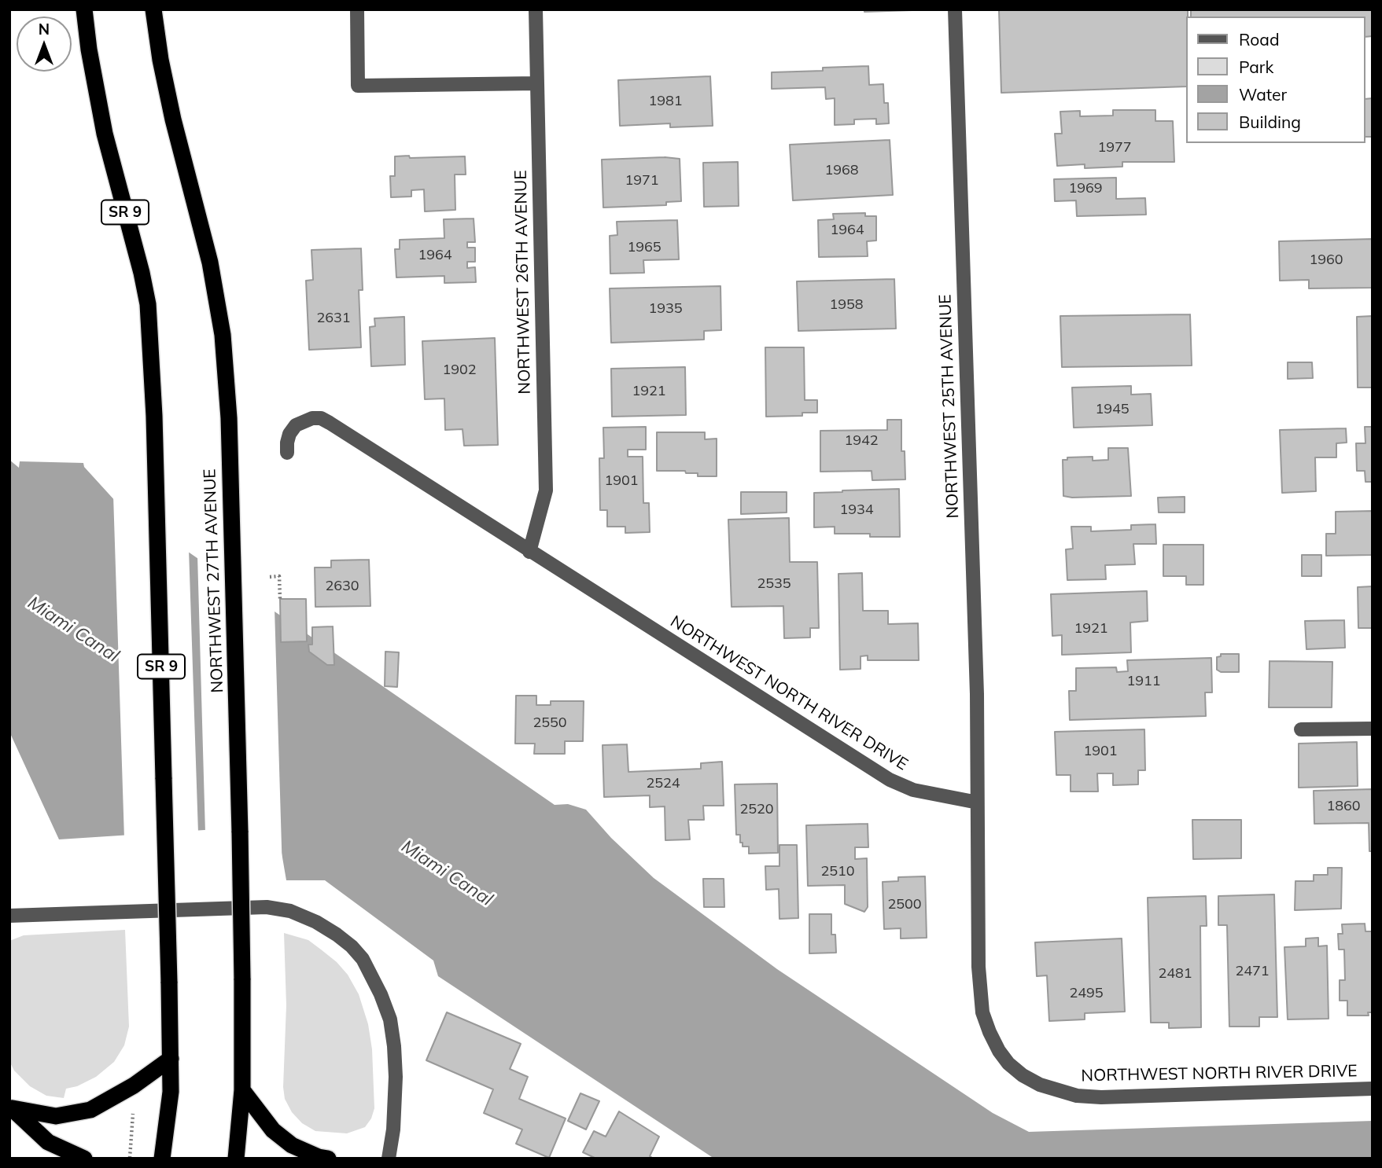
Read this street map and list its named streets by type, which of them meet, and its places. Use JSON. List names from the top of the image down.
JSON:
{
  "streets": {
    "highway": ["SR 9", "NORTHWEST 27TH AVENUE"],
    "street": ["NORTHWEST 26TH AVENUE", "NORTHWEST 25TH AVENUE", "NORTHWEST NORTH RIVER DRIVE"]
  },
  "crossings": [
    ["NORTHWEST 26TH AVENUE", "NORTHWEST NORTH RIVER DRIVE"],
    ["NORTHWEST 25TH AVENUE", "NORTHWEST NORTH RIVER DRIVE"]
  ],
  "water": ["Miami Canal"],
  "house_numbers": [
    "1981",
    "1977",
    "1968",
    "1971",
    "1969",
    "1964",
    "1965",
    "1964",
    "1960",
    "1958",
    "1935",
    "2631",
    "1902",
    "1921",
    "1945",
    "1942",
    "1901",
    "1934",
    "2535",
    "2630",
    "1921",
    "1911",
    "2550",
    "1901",
    "2524",
    "1860",
    "2520",
    "2510",
    "2500",
    "2471",
    "2481",
    "2495"
  ],
  "legend": [
    "Road",
    "Park",
    "Water",
    "Building"
  ],
  "north": "top"
}
